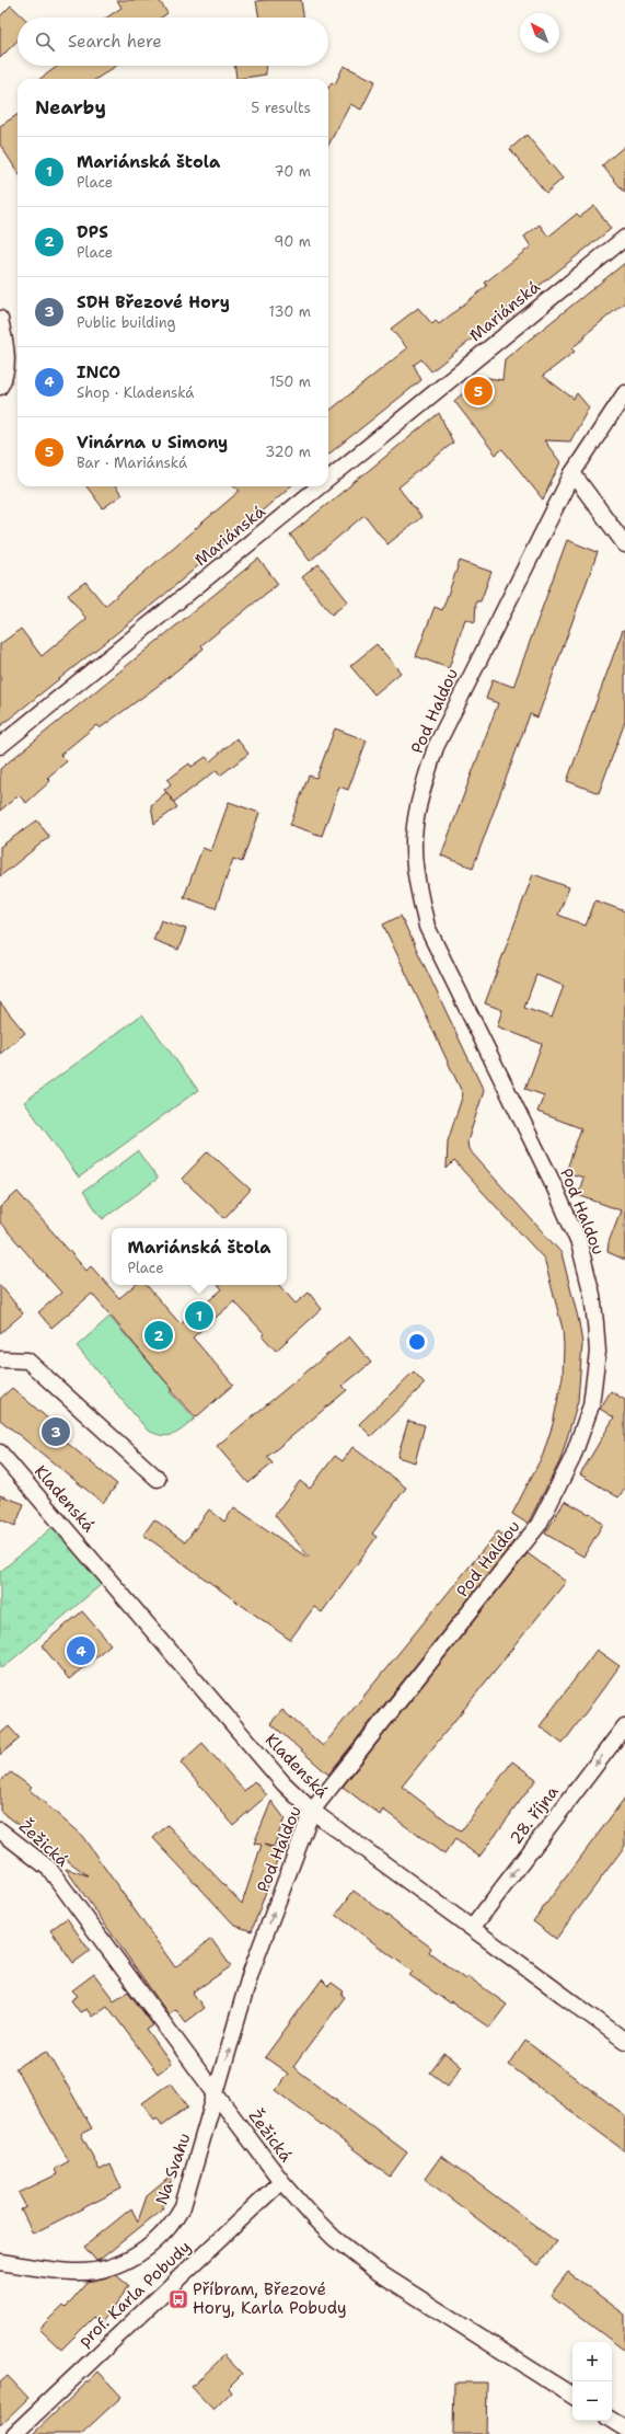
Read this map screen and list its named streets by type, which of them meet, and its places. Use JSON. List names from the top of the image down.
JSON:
{
  "streets": {
    "street": [
      "Mariánská",
      "Pod Haldou",
      "Kladenská",
      "28. října",
      "Žežická",
      "Na Svahu",
      "prof. Karla Pobudy"
    ]
  },
  "crossings": [
    ["Pod Haldou", "Kladenská"],
    ["Pod Haldou", "Žežická"],
    ["Pod Haldou", "Na Svahu"],
    ["Kladenská", "28. října"],
    ["Žežická", "Na Svahu"],
    ["Žežická", "prof. Karla Pobudy"]
  ],
  "one_way": ["28. října"],
  "places": {
    "bus stop": ["Příbram, Březové Hory, Karla Pobudy"]
  },
  "north": "top left",
  "page": {
    "search": "Search here",
    "heading": ["Nearby", "5 results"],
    "list": [
      {
        "mark": "1",
        "name": "Mariánská štola",
        "note": "Place",
        "value": "70 m"
      },
      {
        "mark": "2",
        "name": "DPS",
        "note": "Place",
        "value": "90 m"
      },
      {
        "mark": "3",
        "name": "SDH Březové Hory",
        "note": "Public building",
        "value": "130 m"
      },
      {
        "mark": "4",
        "name": "INCO",
        "note": "Shop · Kladenská",
        "value": "150 m"
      },
      {
        "mark": "5",
        "name": "Vinárna u Simony",
        "note": "Bar · Mariánská",
        "value": "320 m"
      }
    ],
    "pins": [
      "5",
      "1",
      "2",
      "3",
      "4"
    ],
    "popup": ["Mariánská štola", "Place"],
    "map_buttons": ["+", "−"]
  }
}
